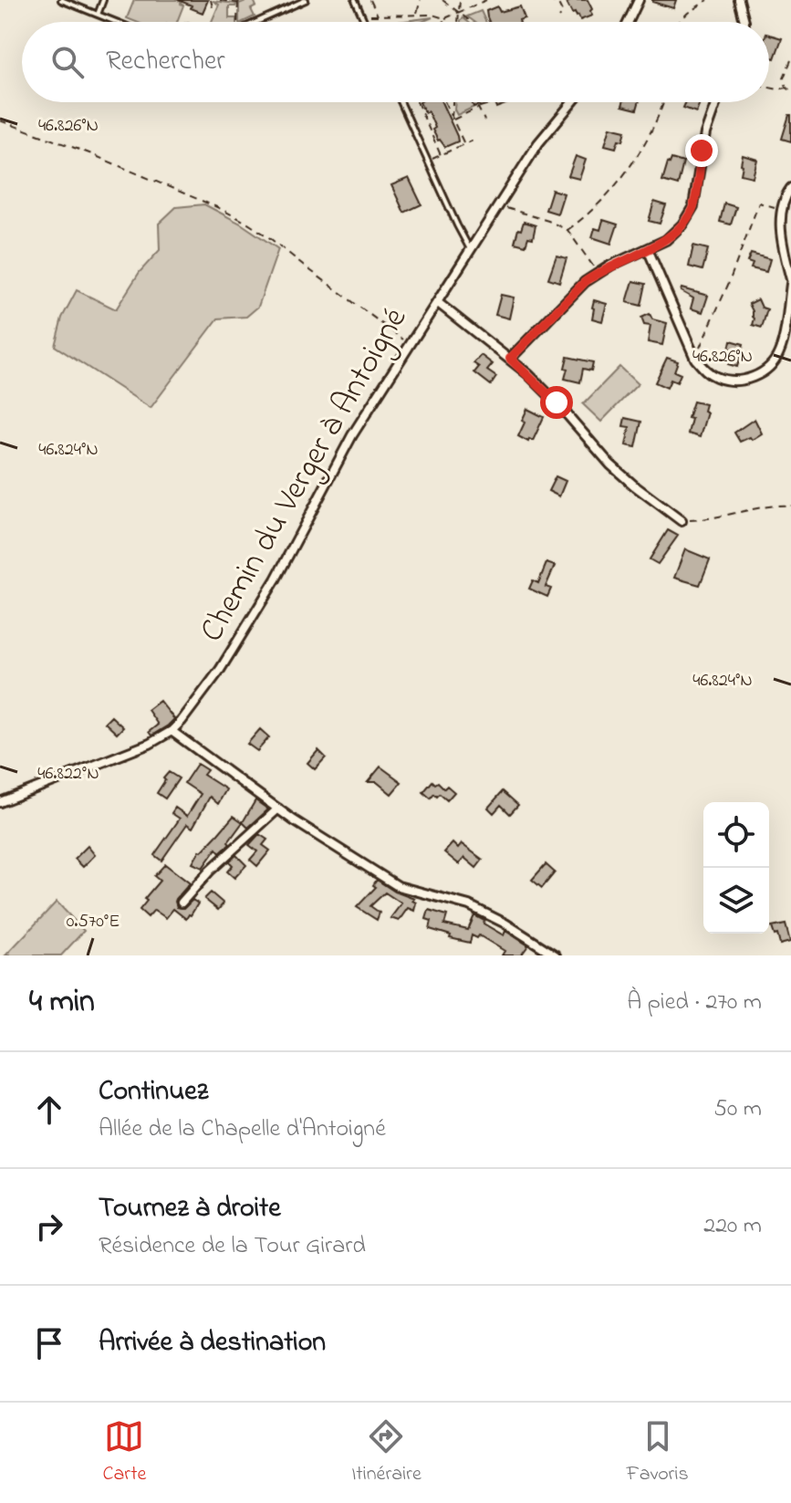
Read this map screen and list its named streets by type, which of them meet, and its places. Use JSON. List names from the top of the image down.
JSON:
{
  "streets": {
    "street": ["Chemin du Verger à Antoigné"]
  },
  "page": {
    "search": "Rechercher",
    "heading": ["4 min", "À pied · 270 m"],
    "list": [
      ["Continuez", "Allée de la Chapelle d'Antoigné", "50 m"],
      ["Tournez à droite", "Résidence de la Tour Girard", "220 m"],
      "Arrivée à destination"
    ],
    "nav": ["Carte", "Itinéraire", "Favoris"]
  },
  "coordinates": [
    "46.826°N",
    "46.824°N",
    "46.822°N",
    "0.570°E"
  ]
}
